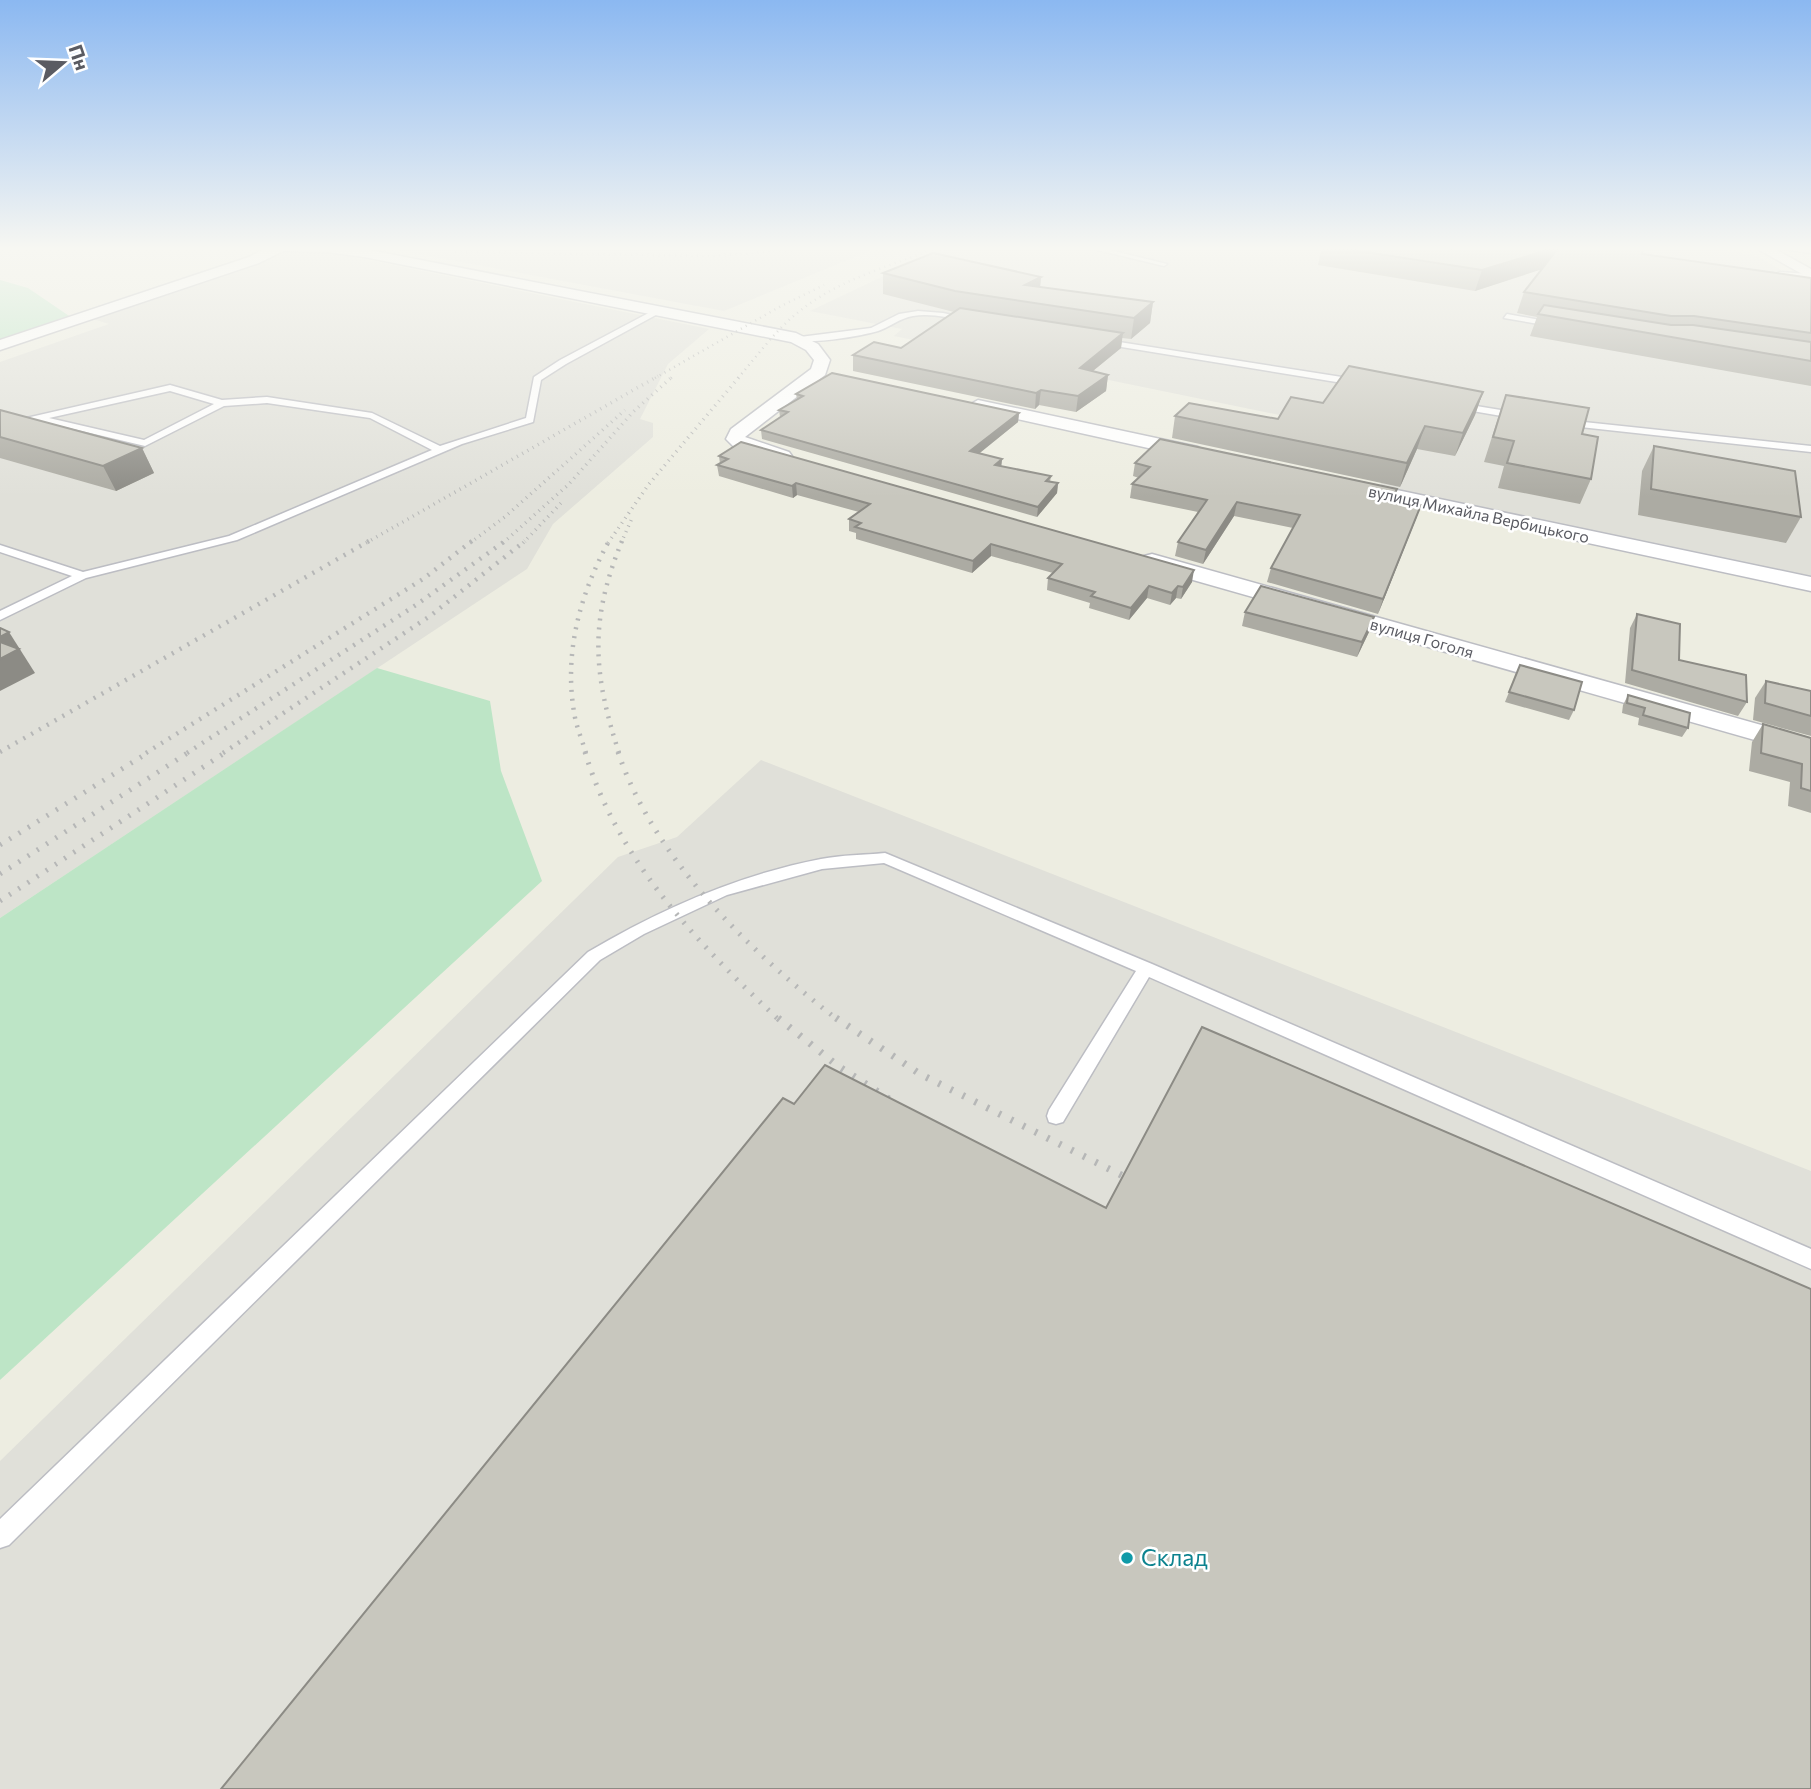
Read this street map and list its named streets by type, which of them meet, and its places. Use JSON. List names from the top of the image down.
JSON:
{
  "streets": {
    "street": ["вулиця Михайла Вербицького", "вулиця Гоголя"]
  },
  "places": ["Склад"],
  "north": "right"
}
